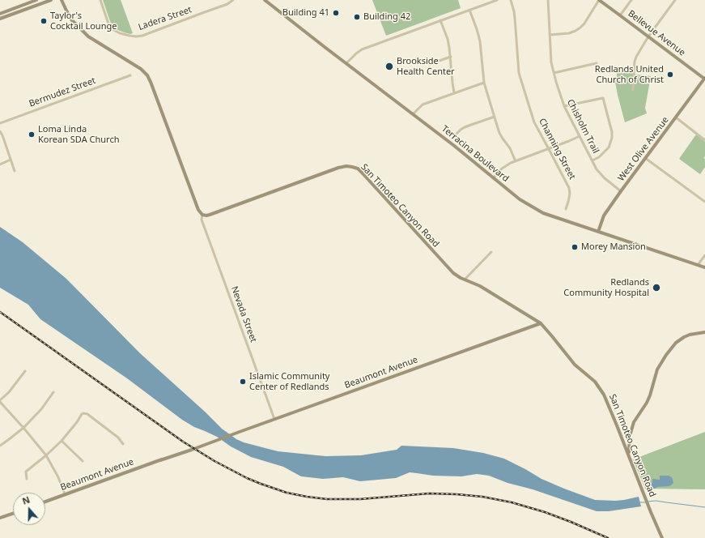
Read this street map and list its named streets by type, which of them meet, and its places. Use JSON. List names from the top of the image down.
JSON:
{
  "streets": {
    "main road": [
      "Bellevue Avenue",
      "West Olive Avenue",
      "Terracina Boulevard",
      "San Timoteo Canyon Road",
      "Beaumont Avenue"
    ],
    "street": [
      "Ladera Street",
      "Bermudez Street",
      "Chisholm Trail",
      "Channing Street",
      "Nevada Street"
    ]
  },
  "crossings": [
    ["Bellevue Avenue", "West Olive Avenue"],
    ["Chisholm Trail", "West Olive Avenue"],
    ["West Olive Avenue", "Terracina Boulevard"],
    ["San Timoteo Canyon Road", "Nevada Street"],
    ["San Timoteo Canyon Road", "Beaumont Avenue"],
    ["Nevada Street", "Beaumont Avenue"]
  ],
  "places": [
    "Building 41",
    "Building 42",
    "Taylor's Cocktail Lounge",
    "Brookside Health Center",
    "Redlands United Church of Christ",
    "Loma Linda Korean SDA Church",
    "Morey Mansion",
    "Redlands Community Hospital",
    "Islamic Community Center of Redlands"
  ],
  "north": "top"
}
